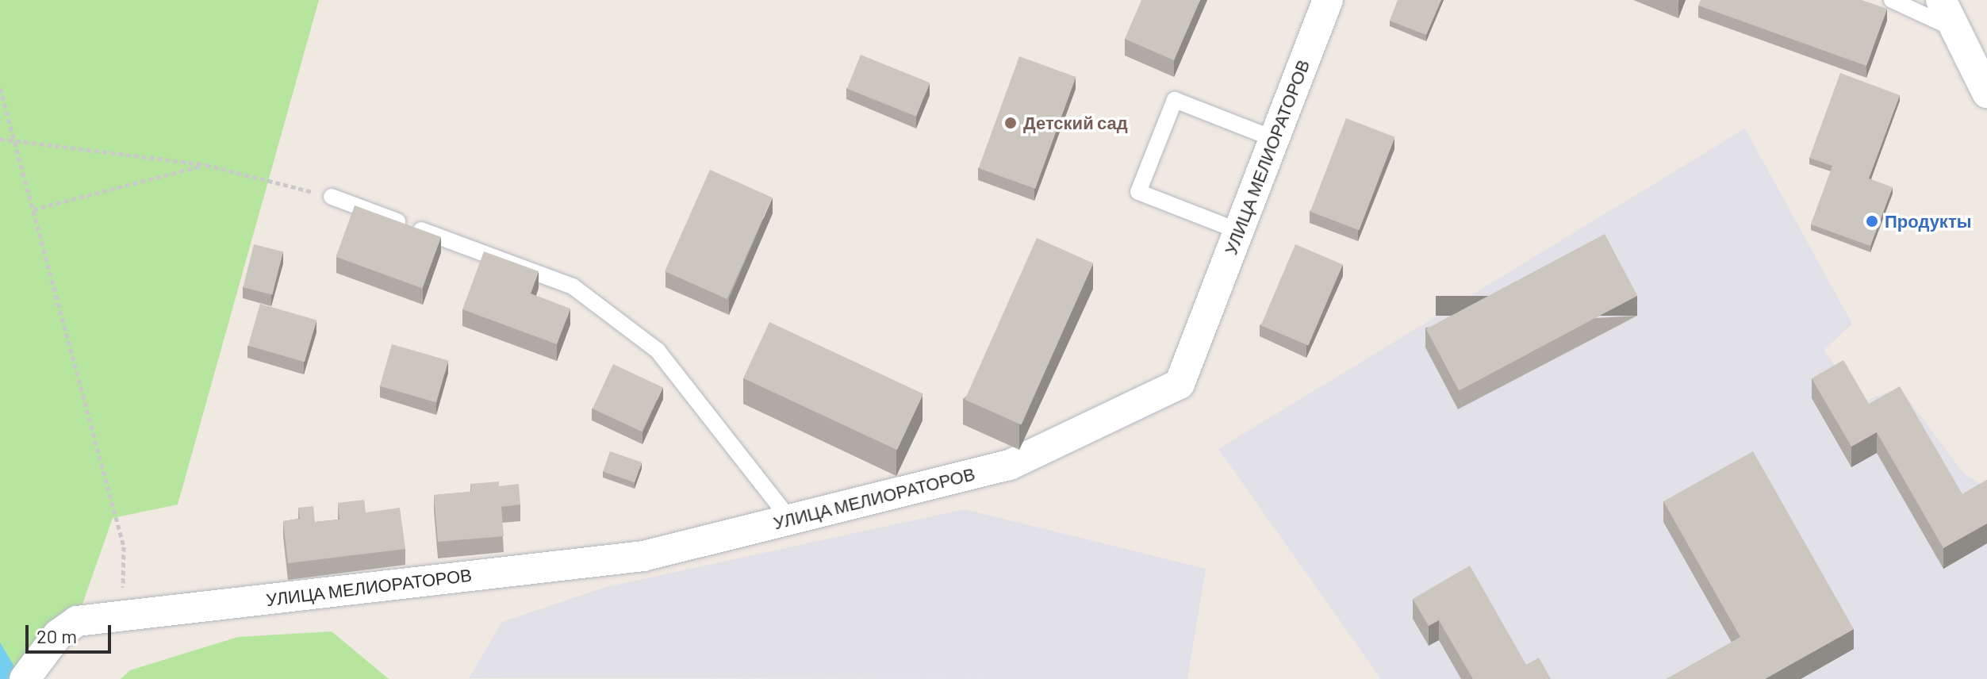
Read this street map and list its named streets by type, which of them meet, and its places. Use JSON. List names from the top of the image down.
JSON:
{
  "streets": {
    "street": ["УЛИЦА МЕЛИОРАТОРОВ"]
  },
  "places": ["Детский сад", "Продукты"],
  "scale_bar": "20 m"
}
